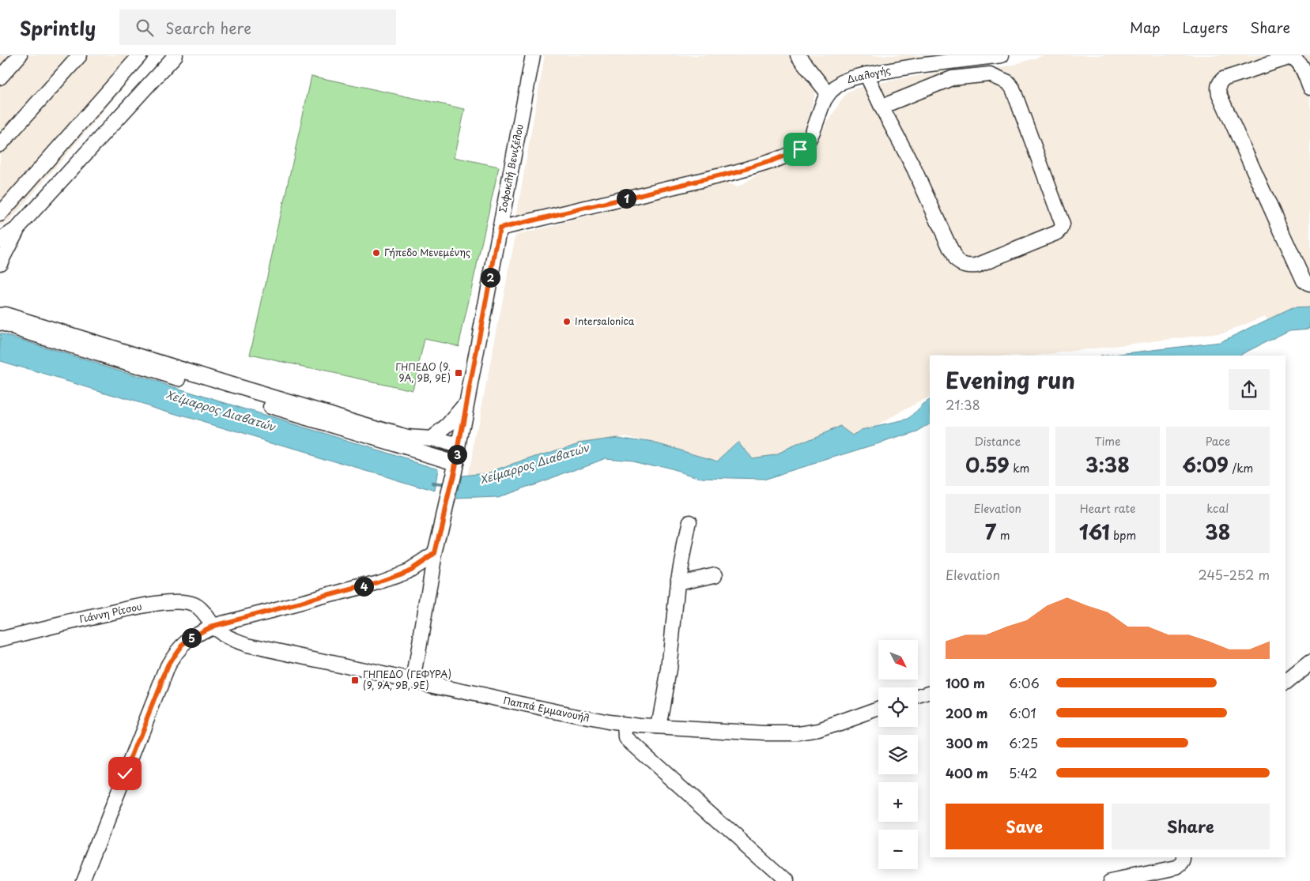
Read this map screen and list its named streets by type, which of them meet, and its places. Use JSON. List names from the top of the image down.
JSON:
{
  "streets": {
    "street": [
      "Διαλογής",
      "Σοφοκλή Βενιζέλου",
      "Γιάννη Ρίτσου",
      "Παππά Εμμανουήλ"
    ]
  },
  "crossings": [
    ["Διαλογής", "Σοφοκλή Βενιζέλου"],
    ["Σοφοκλή Βενιζέλου", "Παππά Εμμανουήλ"],
    ["Γιάννη Ρίτσου", "Παππά Εμμανουήλ"]
  ],
  "water": ["Χείμαρρος Διαβατών"],
  "places": {
    "other": ["Γήπεδο Μενεμένης", "Intersalonica"],
    "transit": ["ΓΗΠΕΔΟ (9, 9Α, 9Β, 9Ε)", "ΓΗΠΕΔΟ (ΓΕΦΥΡΑ) (9, 9Α, 9Β, 9Ε)"]
  },
  "north": "bottom right",
  "page": {
    "header": "Sprintly",
    "search": "Search here",
    "nav": ["Map", "Layers", "Share"],
    "pins": [
      "1",
      "2",
      "3",
      "4",
      "5"
    ],
    "heading": ["Evening run", "21:38"],
    "stats": [
      ["Distance", "0.59 km"],
      ["Time", "3:38"],
      ["Pace", "6:09 /km"],
      ["Elevation", "7 m"],
      ["Heart rate", "161 bpm"],
      ["kcal", "38"]
    ],
    "chart": ["Elevation", "245–252 m"],
    "map_buttons": ["+", "−"],
    "list": [
      {
        "name": "100 m",
        "note": "6:06"
      },
      {
        "name": "200 m",
        "note": "6:01"
      },
      {
        "name": "300 m",
        "note": "6:25"
      },
      {
        "name": "400 m",
        "note": "5:42"
      }
    ],
    "buttons": ["Save", "Share"]
  }
}
